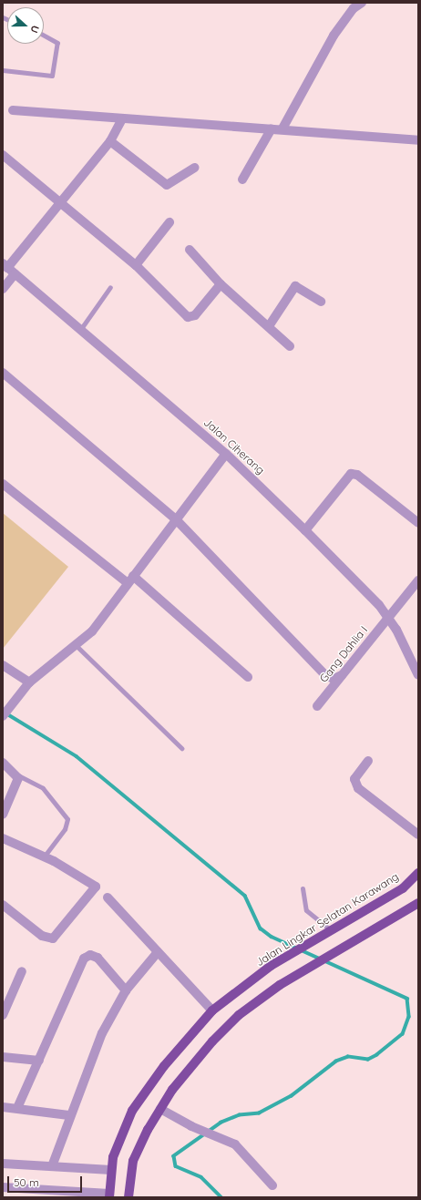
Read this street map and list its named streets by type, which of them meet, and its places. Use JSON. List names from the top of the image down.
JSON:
{
  "streets": {
    "main road": ["Jalan Lingkar Selatan Karawang"],
    "street": ["Jalan Ciherang", "Gang Dahlia I"]
  },
  "crossings": [
    ["Jalan Ciherang", "Gang Dahlia I"]
  ],
  "scale_bar": "50 m",
  "north": "right"
}
